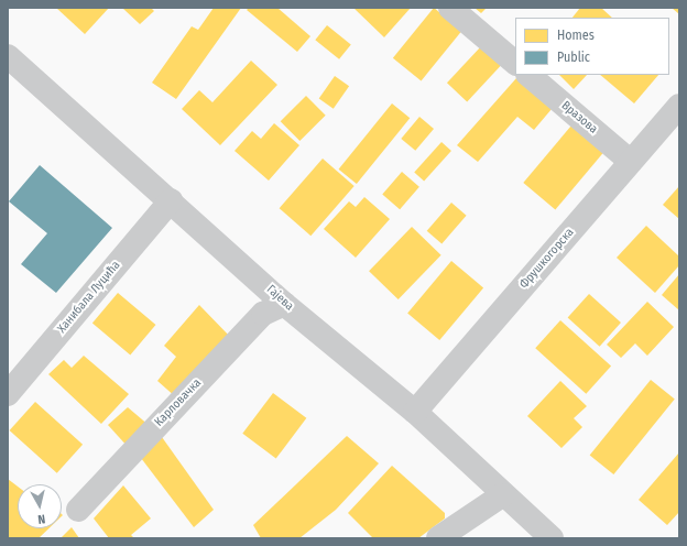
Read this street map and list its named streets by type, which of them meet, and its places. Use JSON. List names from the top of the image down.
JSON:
{
  "streets": {
    "street": [
      "Вразова",
      "Фрушкогорска",
      "Ханибала Луцића",
      "Гајева",
      "Карловачка"
    ]
  },
  "crossings": [
    ["Вразова", "Фрушкогорска"],
    ["Фрушкогорска", "Гајева"],
    ["Ханибала Луцића", "Гајева"],
    ["Гајева", "Карловачка"]
  ],
  "legend": ["Homes", "Public"],
  "north": "bottom"
}
